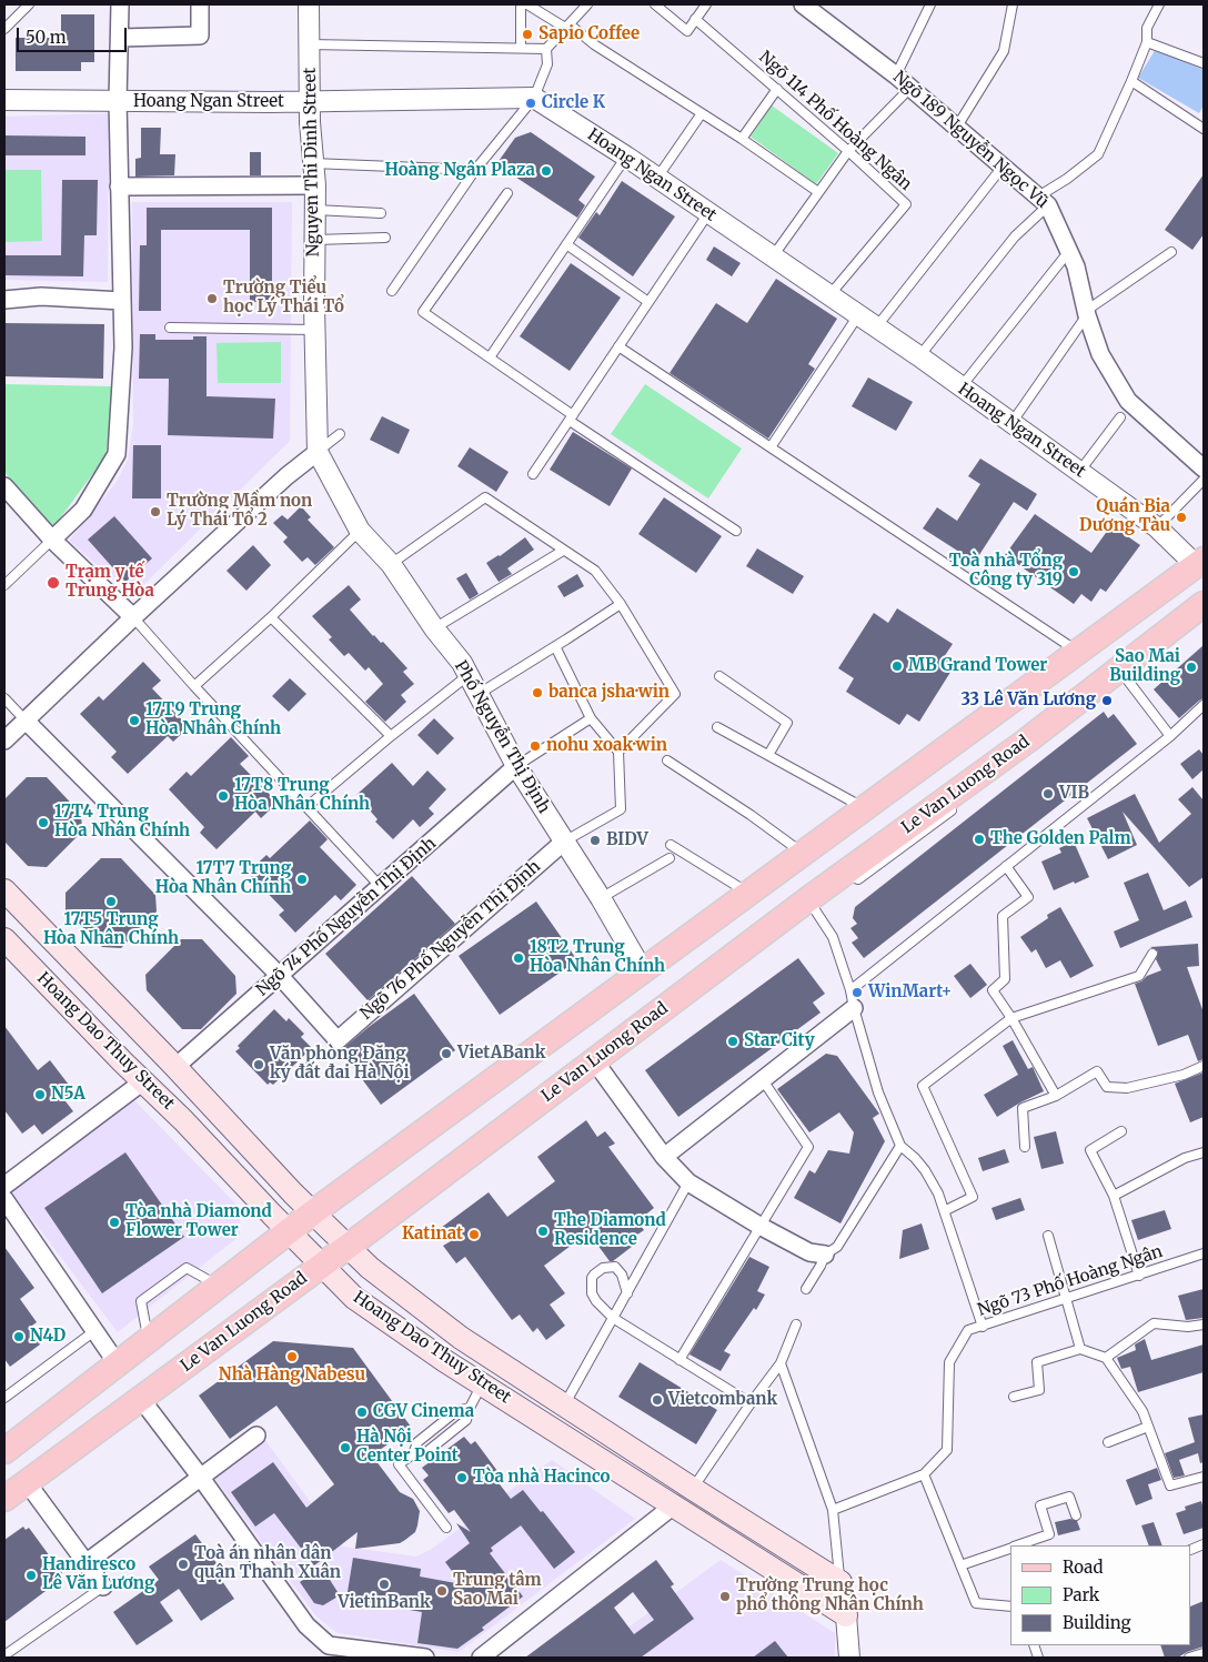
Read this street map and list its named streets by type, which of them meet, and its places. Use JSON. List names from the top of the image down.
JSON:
{
  "streets": {
    "main road": ["Le Van Luong Road", "Hoang Dao Thuy Street"],
    "street": [
      "Hoang Ngan Street",
      "Ngõ 189 Nguyễn Ngọc Vũ",
      "Nguyen Thi Dinh Street",
      "Phố Nguyễn Thị Định",
      "Ngõ 74 Phố Nguyễn Thị Định",
      "Ngõ 76 Phố Nguyễn Thị Định"
    ],
    "lane": ["Ngõ 114 Phố Hoàng Ngân", "Ngõ 73 Phố Hoàng Ngân"]
  },
  "crossings": [
    ["Hoang Ngan Street", "Ngõ 114 Phố Hoàng Ngân"],
    ["Hoang Ngan Street", "Nguyen Thi Dinh Street"],
    ["Nguyen Thi Dinh Street", "Phố Nguyễn Thị Định"],
    ["Phố Nguyễn Thị Định", "Ngõ 74 Phố Nguyễn Thị Định"],
    ["Phố Nguyễn Thị Định", "Ngõ 76 Phố Nguyễn Thị Định"],
    ["Le Van Luong Road", "Hoang Dao Thuy Street"],
    ["Ngõ 74 Phố Nguyễn Thị Định", "Ngõ 76 Phố Nguyễn Thị Định"],
    ["Ngõ 74 Phố Nguyễn Thị Định", "Hoang Dao Thuy Street"]
  ],
  "places": [
    "Sapio Coffee",
    "Circle K",
    "Hoàng Ngân Plaza",
    "Trường Tiểu học Lý Thái Tổ",
    "Trường Mầm non Lý Thái Tổ 2",
    "Quán Bia Dương Tàu",
    "Toà nhà Tổng Công ty 319",
    "Trạm y tế Trung Hòa",
    "MB Grand Tower",
    "Sao Mai Building",
    "banca jsha·win",
    "33 Lê Văn Lương",
    "17T9 Trung Hòa Nhân Chính",
    "nohu xoak·win",
    "VIB",
    "17T8 Trung Hòa Nhân Chính",
    "17T4 Trung Hòa Nhân Chính",
    "The Golden Palm",
    "BIDV",
    "17T7 Trung Hòa Nhân Chính",
    "17T5 Trung Hòa Nhân Chính",
    "18T2 Trung Hòa Nhân Chính",
    "WinMart+",
    "Star City",
    "VietABank",
    "Văn phòng Đăng ký đất đai Hà Nội",
    "N5A",
    "Tòa nhà Diamond Flower Tower",
    "The Diamond Residence",
    "Katinat",
    "N4D",
    "Nhà Hàng Nabesu",
    "Vietcombank",
    "CGV Cinema",
    "Hà Nội Center Point",
    "Tòa nhà Hacinco",
    "Toà án nhân dân quận Thanh Xuân",
    "Handiresco Lê Văn Lương",
    "VietinBank",
    "Trung tâm Sao Mai",
    "Trường Trung học phổ thông Nhân Chính"
  ],
  "legend": ["Road", "Park", "Building"],
  "scale_bar": "50 m"
}
